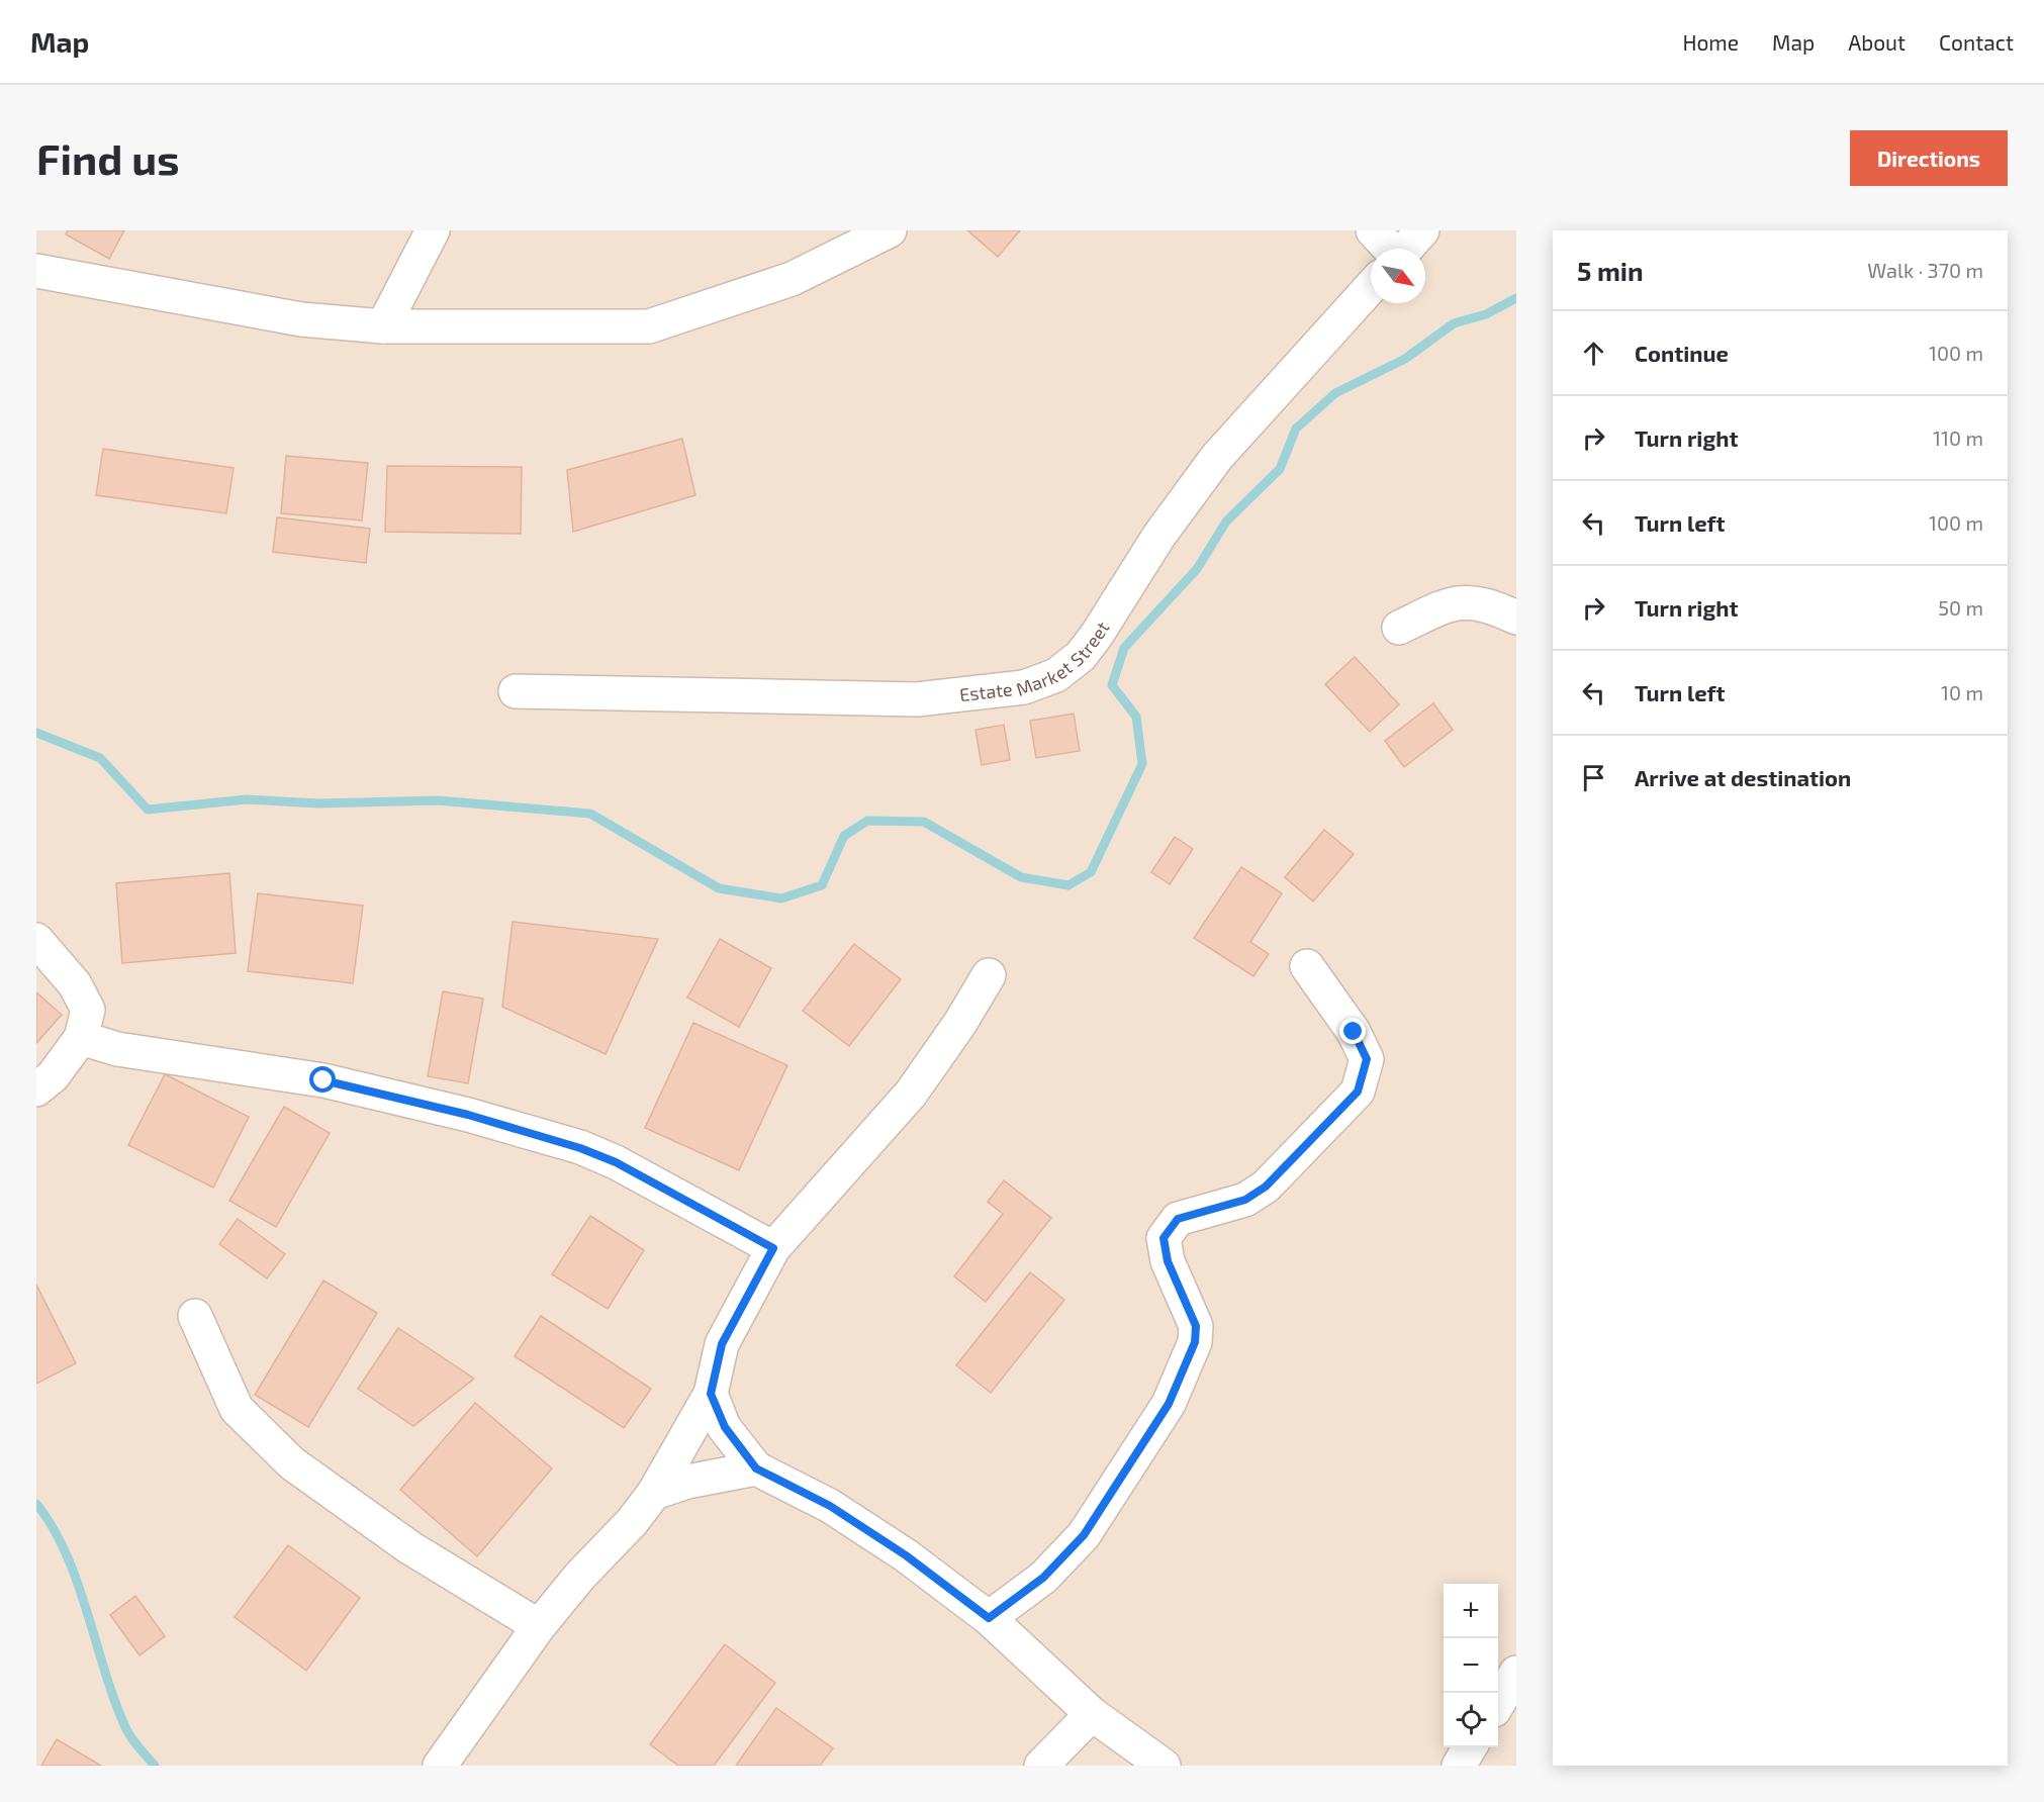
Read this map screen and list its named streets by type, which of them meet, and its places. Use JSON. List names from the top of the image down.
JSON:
{
  "streets": {
    "street": ["Estate Market Street"]
  },
  "north": "bottom right",
  "page": {
    "header": "Map",
    "nav": [
      "Home",
      "Map",
      "About",
      "Contact"
    ],
    "buttons": "Directions",
    "title": "Find us",
    "heading": ["5 min", "Walk · 370 m"],
    "list": [
      ["Continue", "100 m"],
      ["Turn right", "110 m"],
      ["Turn left", "100 m"],
      ["Turn right", "50 m"],
      ["Turn left", "10 m"],
      "Arrive at destination"
    ],
    "map_buttons": ["+", "−"]
  }
}
